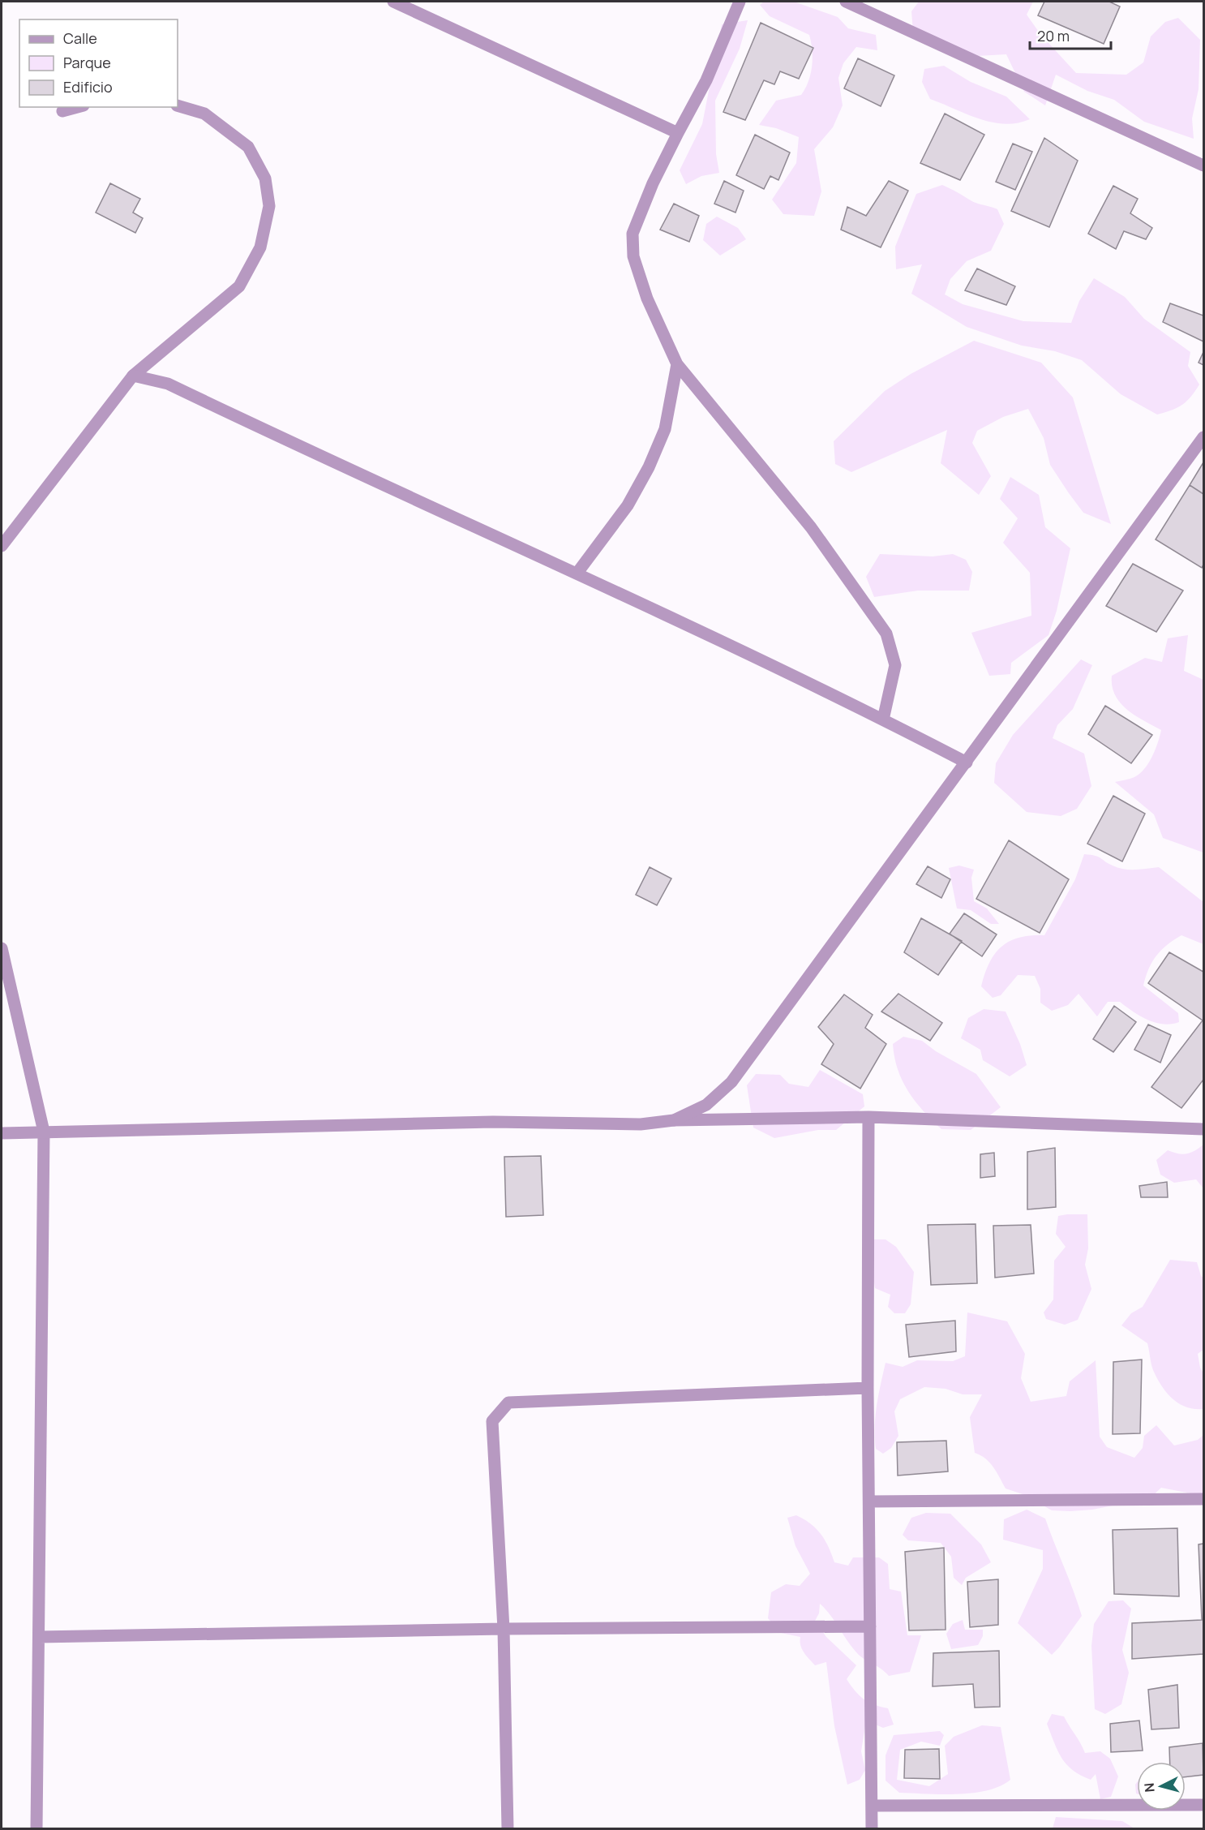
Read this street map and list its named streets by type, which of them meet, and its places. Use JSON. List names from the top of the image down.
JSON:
{
  "legend": ["Calle", "Parque", "Edificio"],
  "scale_bar": "20 m",
  "north": "left"
}
